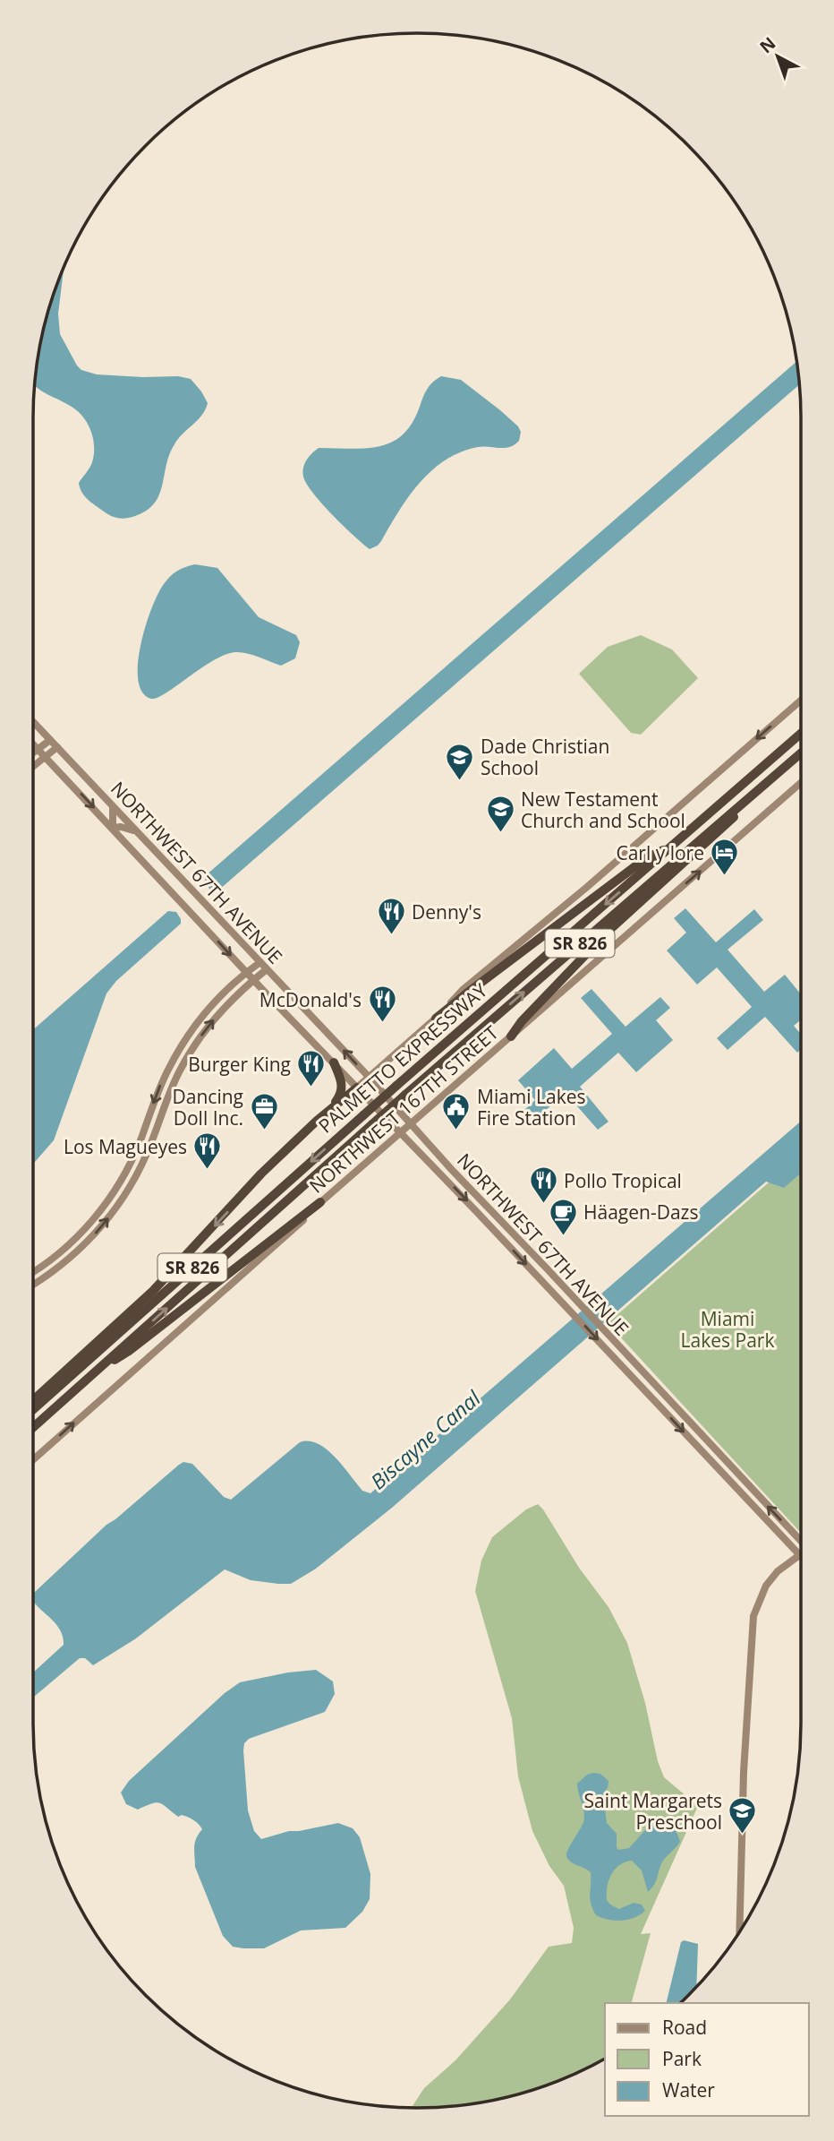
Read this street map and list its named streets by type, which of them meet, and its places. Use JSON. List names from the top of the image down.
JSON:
{
  "streets": {
    "highway": ["SR 826", "PALMETTO EXPRESSWAY"],
    "street": ["NORTHWEST 67TH AVENUE", "NORTHWEST 167TH STREET"]
  },
  "crossings": [
    ["NORTHWEST 67TH AVENUE", "NORTHWEST 167TH STREET"]
  ],
  "water": ["Biscayne Canal"],
  "parks": ["Miami Lakes Park"],
  "places": {
    "school or university": ["Dade Christian School", "New Testament Church and School", "Saint Margarets Preschool"],
    "hotel": ["Carl y lore"],
    "restaurant": [
      "Denny's",
      "McDonald's",
      "Burger King",
      "Los Magueyes",
      "Pollo Tropical"
    ],
    "office": ["Dancing Doll Inc."],
    "public building": ["Miami Lakes Fire Station"],
    "cafe": ["Häagen-Dazs"]
  },
  "legend": ["Road", "Park", "Water"],
  "north": "top left"
}
